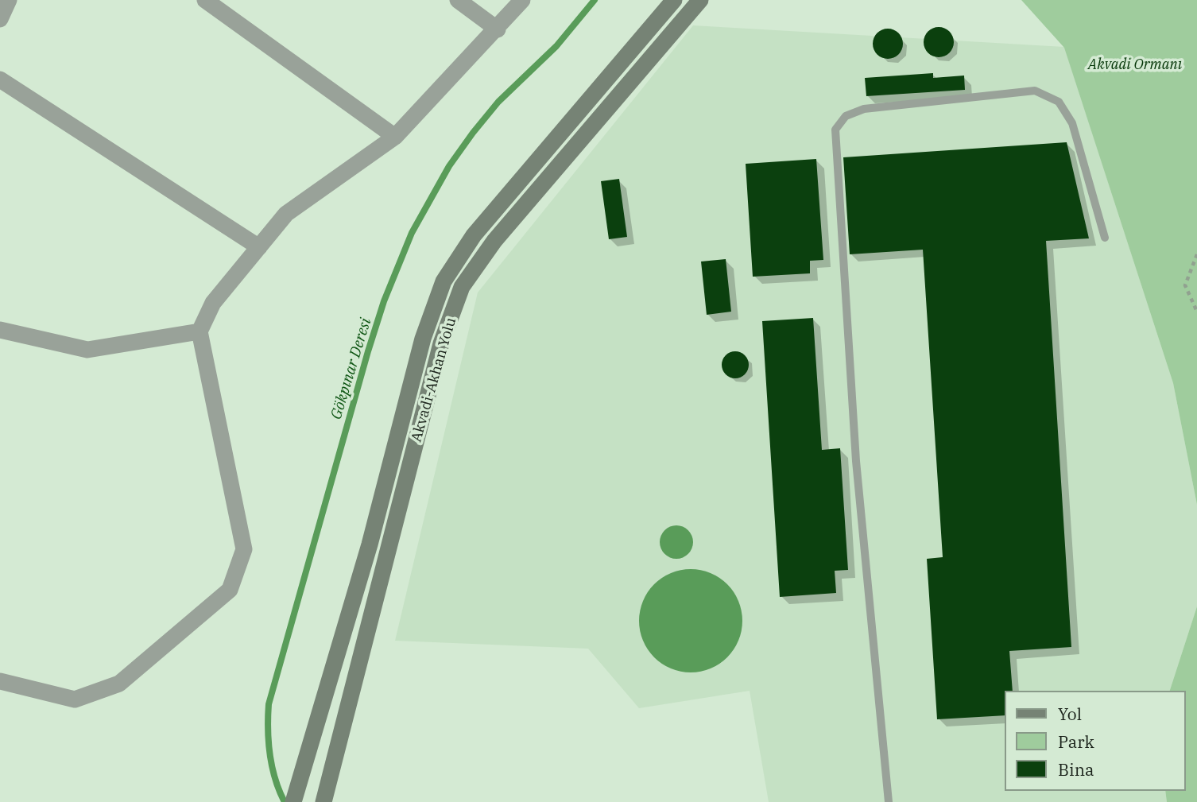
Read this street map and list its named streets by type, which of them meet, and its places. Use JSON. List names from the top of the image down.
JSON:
{
  "streets": {
    "main road": ["Akvadi-Akhan Yolu"]
  },
  "water": ["Gökpınar Deresi"],
  "parks": ["Akvadi Ormanı"],
  "legend": ["Yol", "Park", "Bina"]
}
